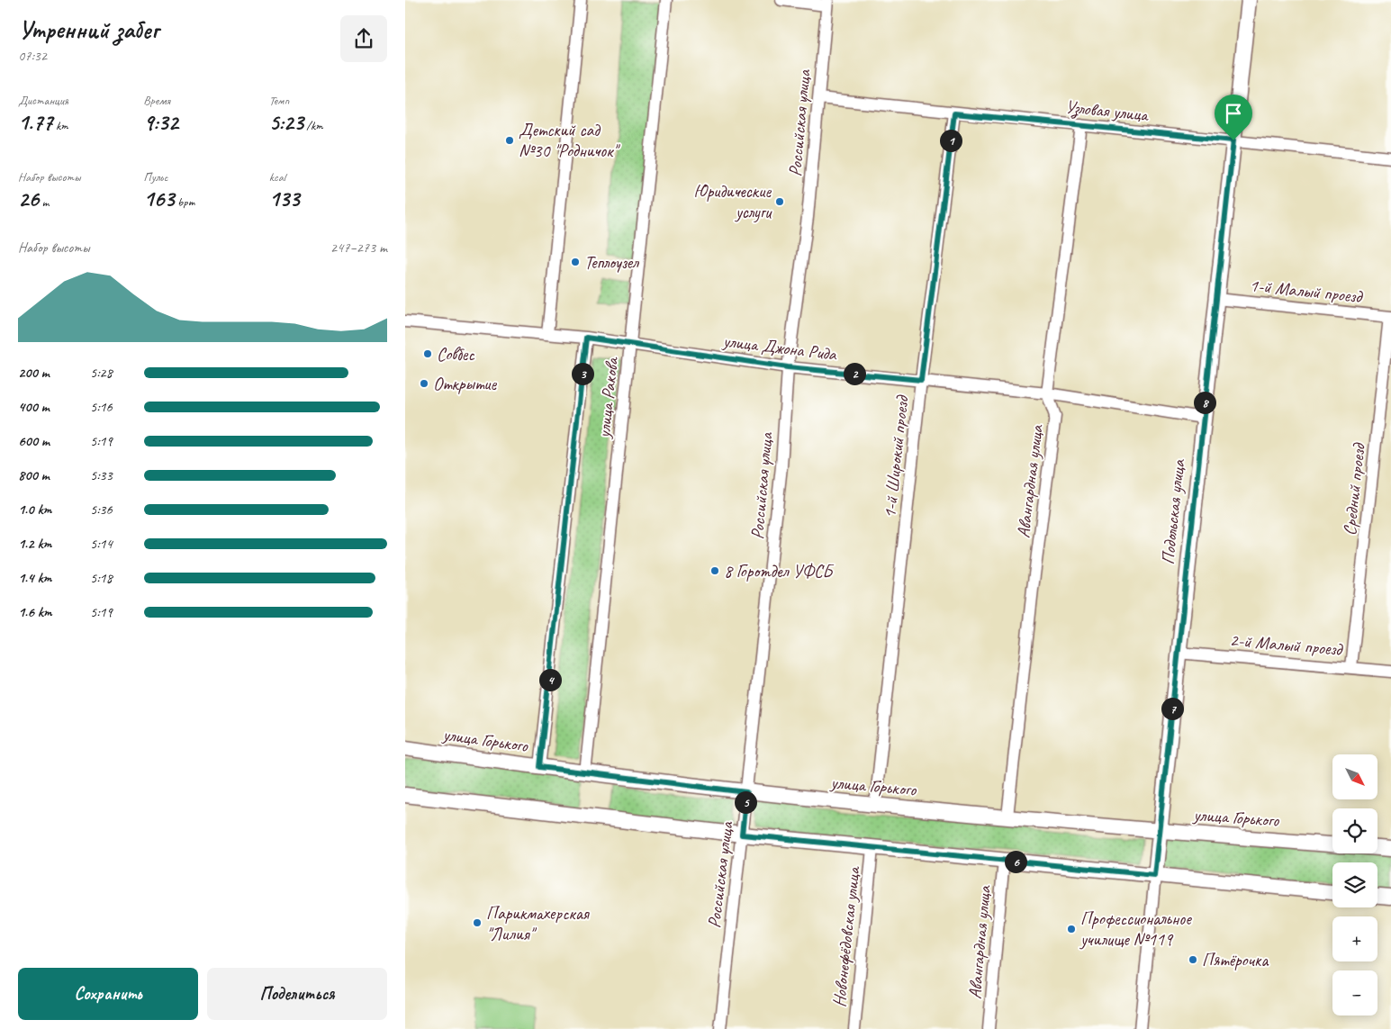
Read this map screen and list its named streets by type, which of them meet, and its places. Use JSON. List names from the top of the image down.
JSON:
{
  "streets": {
    "street": [
      "Узловая улица",
      "Российская улица",
      "1-й Малый проезд",
      "улица Джона Рида",
      "улица Ракова",
      "1-й Широкий проезд",
      "Авангардная улица",
      "Средний проезд",
      "Подольская улица",
      "2-й Малый проезд",
      "улица Горького",
      "Новонефёдовская улица"
    ]
  },
  "crossings": [
    ["Узловая улица", "Российская улица"],
    ["Узловая улица", "1-й Широкий проезд"],
    ["Узловая улица", "Авангардная улица"],
    ["Узловая улица", "Подольская улица"],
    ["Российская улица", "улица Джона Рида"],
    ["Российская улица", "улица Горького"],
    ["1-й Малый проезд", "Средний проезд"],
    ["1-й Малый проезд", "Подольская улица"],
    ["улица Джона Рида", "улица Ракова"],
    ["улица Джона Рида", "1-й Широкий проезд"],
    ["улица Джона Рида", "Авангардная улица"],
    ["улица Джона Рида", "Подольская улица"],
    ["улица Ракова", "улица Горького"],
    ["1-й Широкий проезд", "улица Горького"],
    ["Авангардная улица", "улица Горького"],
    ["Средний проезд", "2-й Малый проезд"],
    ["Подольская улица", "2-й Малый проезд"],
    ["Подольская улица", "улица Горького"]
  ],
  "places": [
    "Детский сад №30 \"Родничок\"",
    "Юридические услуги",
    "Теплоузел",
    "Совбес",
    "Открытие",
    "8 Горотдел УФСБ",
    "Парикмахерская \"Лилия\"",
    "Профессиональное училище №119",
    "Пятёрочка"
  ],
  "north": "bottom right",
  "page": {
    "heading": ["Утренний забег", "07:32"],
    "stats": [
      ["Дистанция", "1.77 km"],
      ["Время", "9:32"],
      ["Темп", "5:23 /km"],
      ["Набор высоты", "26 m"],
      ["Пульс", "163 bpm"],
      ["kcal", "133"]
    ],
    "pins": [
      "1",
      "2",
      "3",
      "8",
      "4",
      "7",
      "5",
      "6"
    ],
    "chart": ["Набор высоты", "247–273 m"],
    "list": [
      {
        "name": "200 m",
        "note": "5:28"
      },
      {
        "name": "400 m",
        "note": "5:16"
      },
      {
        "name": "600 m",
        "note": "5:19"
      },
      {
        "name": "800 m",
        "note": "5:33"
      },
      {
        "name": "1.0 km",
        "note": "5:36"
      },
      {
        "name": "1.2 km",
        "note": "5:14"
      },
      {
        "name": "1.4 km",
        "note": "5:18"
      },
      {
        "name": "1.6 km",
        "note": "5:19"
      }
    ],
    "map_buttons": ["+", "−"],
    "buttons": ["Сохранить", "Поделиться"]
  }
}
